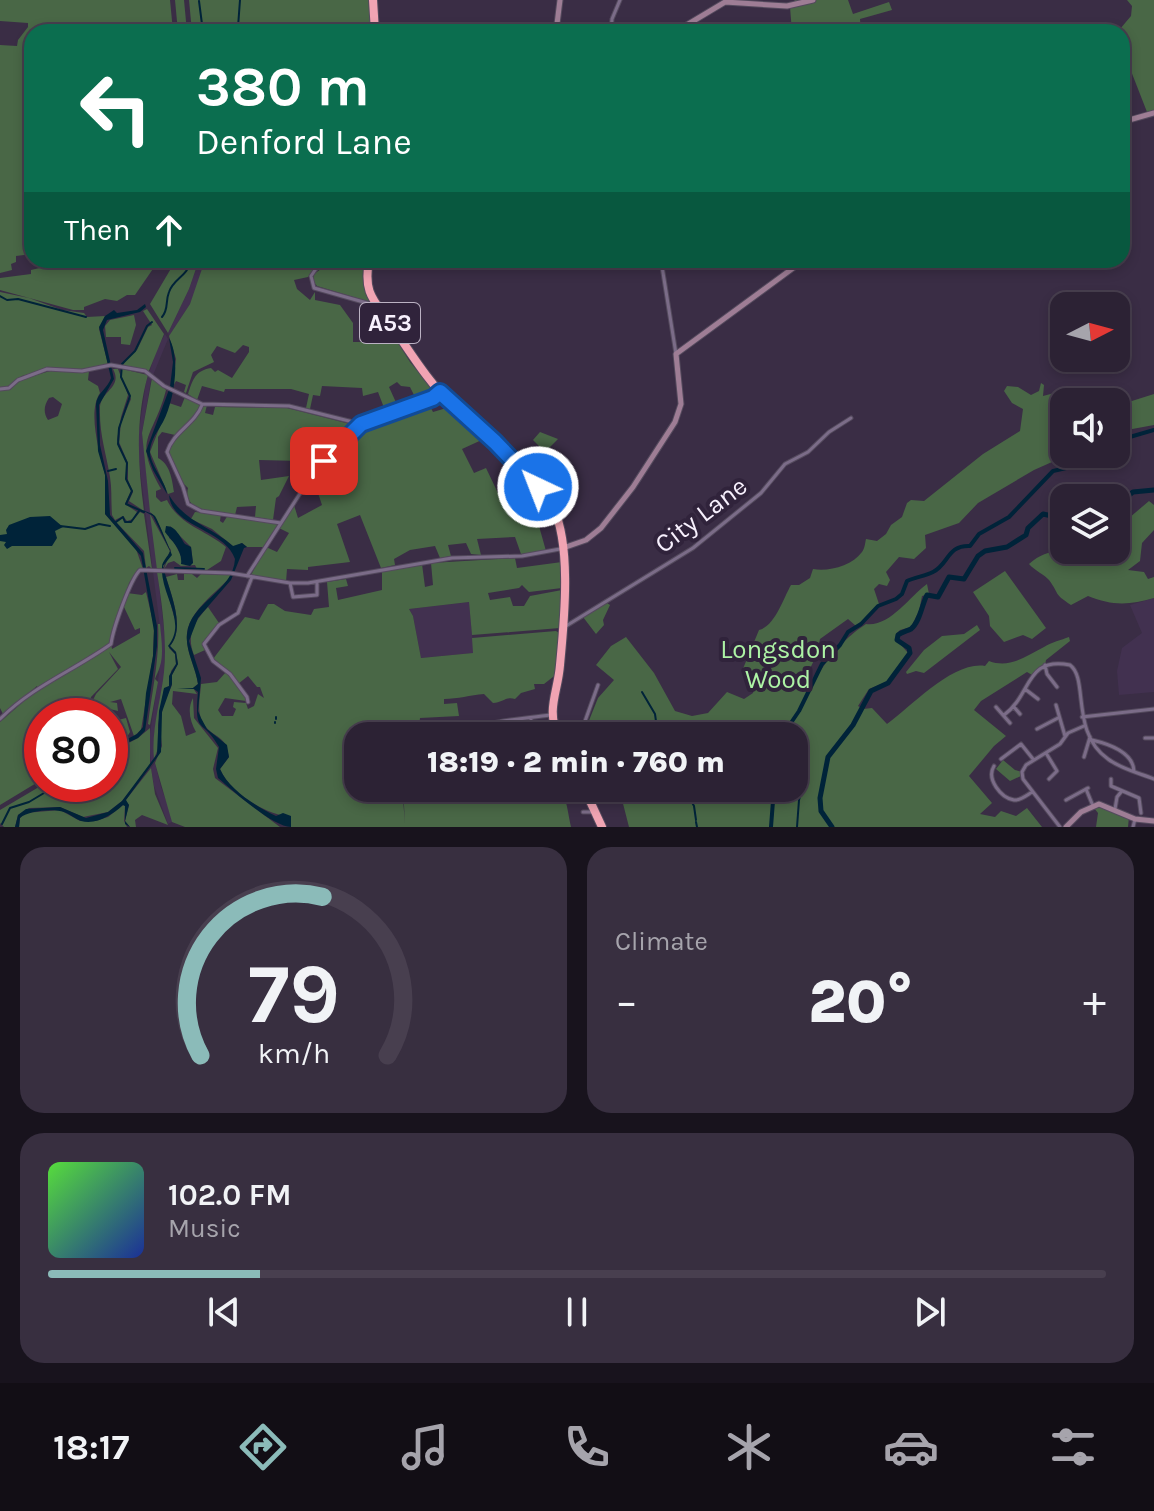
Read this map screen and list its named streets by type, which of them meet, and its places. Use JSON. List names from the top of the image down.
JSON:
{
  "streets": {
    "highway": ["A53"],
    "street": ["City Lane"]
  },
  "crossings": [
    ["A53", "City Lane"]
  ],
  "parks": ["Longsdon Wood"],
  "north": "right",
  "page": {
    "turn": ["380 m", "Denford Lane"],
    "then": "Then",
    "limit": "80",
    "trip": "18:19 · 2 min · 760 m",
    "tile": "Climate",
    "heat": ["−", "20°", "+"],
    "song": ["102.0 FM", "Music"],
    "tabs": "18:17",
    "gauge": ["79", "km/h"]
  }
}
